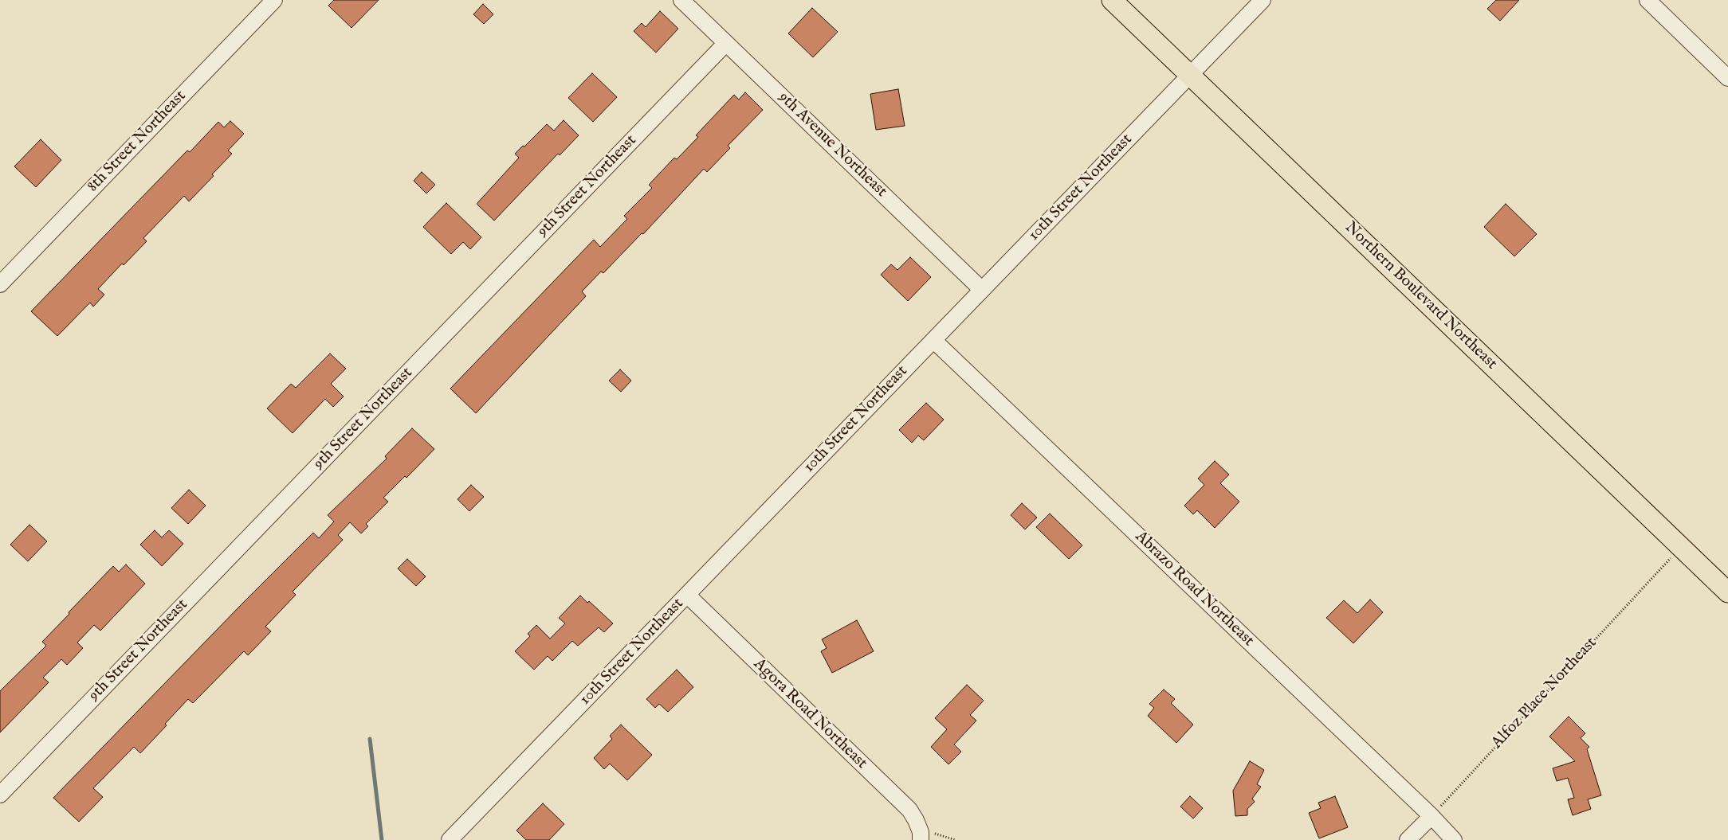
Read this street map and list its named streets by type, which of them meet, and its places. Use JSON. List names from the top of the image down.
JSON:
{
  "streets": {
    "main road": ["Northern Boulevard Northeast"],
    "street": [
      "8th Street Northeast",
      "9th Avenue Northeast",
      "9th Street Northeast",
      "10th Street Northeast",
      "Abrazo Road Northeast",
      "Agora Road Northeast"
    ],
    "path": ["Alfoz Place Northeast"]
  },
  "crossings": [
    ["9th Avenue Northeast", "9th Street Northeast"],
    ["9th Avenue Northeast", "10th Street Northeast"],
    ["10th Street Northeast", "Northern Boulevard Northeast"],
    ["10th Street Northeast", "Abrazo Road Northeast"],
    ["10th Street Northeast", "Agora Road Northeast"],
    ["Northern Boulevard Northeast", "Alfoz Place Northeast"],
    ["Abrazo Road Northeast", "Alfoz Place Northeast"]
  ]
}
